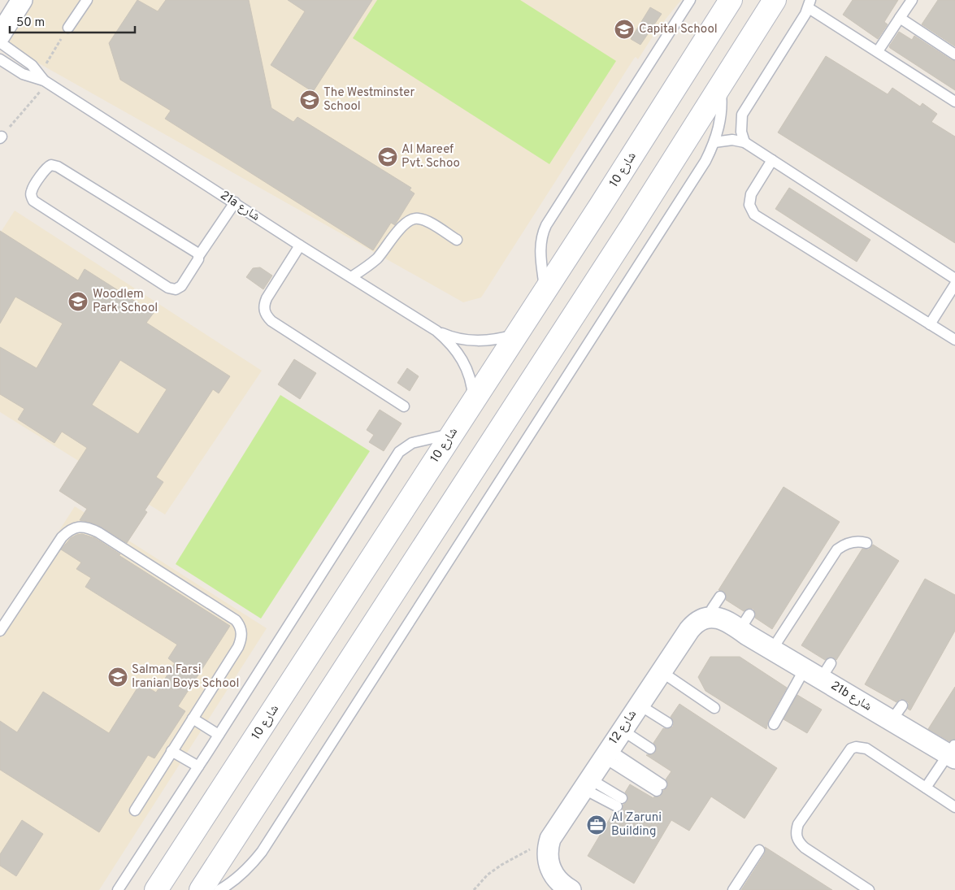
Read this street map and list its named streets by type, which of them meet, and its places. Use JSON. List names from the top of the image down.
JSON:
{
  "streets": {
    "street": ["شارع 10", "21b شارع", "شارع 12"],
    "lane": ["21a شارع"]
  },
  "crossings": [
    ["شارع 10", "21a شارع"],
    ["21b شارع", "شارع 12"]
  ],
  "places": {
    "school or university": [
      "Capital School",
      "The Westminster School",
      "Al Mareef Pvt. Schoo",
      "Woodlem Park School",
      "Salman Farsi Iranian Boys School"
    ],
    "office": ["Al Zaruni Building"]
  },
  "scale_bar": "50 m"
}
